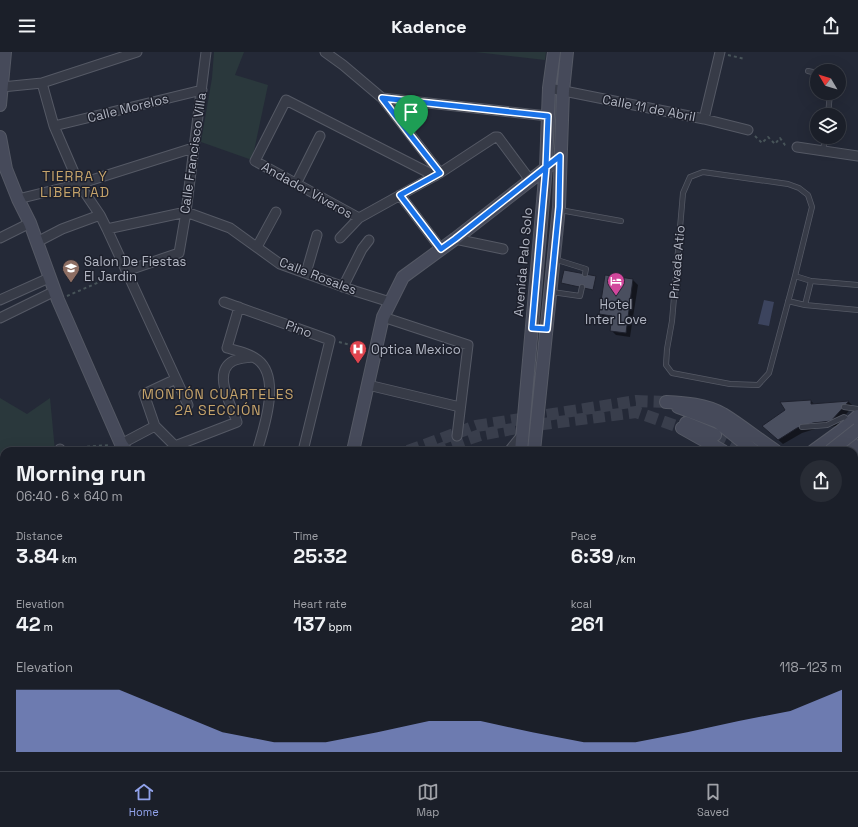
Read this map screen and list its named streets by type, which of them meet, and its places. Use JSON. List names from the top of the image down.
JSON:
{
  "streets": {
    "main road": ["Avenida Palo Solo"],
    "street": [
      "Calle Morelos",
      "Calle 11 de Abril",
      "Calle Francisco Villa",
      "Andador Viveros",
      "Calle Rosales",
      "Pino"
    ],
    "lane": ["Privada Atio"]
  },
  "crossings": [
    ["Calle Morelos", "Calle Francisco Villa"],
    ["Calle 11 de Abril", "Avenida Palo Solo"],
    ["Calle Francisco Villa", "Calle Rosales"]
  ],
  "districts": ["TIERRA Y LIBERTAD", "MONTÓN CUARTELES 2A SECCIÓN"],
  "places": {
    "school or university": ["Salon De Fiestas El Jardin"],
    "hotel": ["Hotel Inter Love"],
    "hospital": ["Optica Mexico"]
  },
  "north": "top left",
  "page": {
    "header": "Kadence",
    "heading": ["Morning run", "06:40 · 6 × 640 m"],
    "stats": [
      ["Distance", "3.84 km"],
      ["Time", "25:32"],
      ["Pace", "6:39 /km"],
      ["Elevation", "42 m"],
      ["Heart rate", "137 bpm"],
      ["kcal", "261"]
    ],
    "chart": ["Elevation", "118–123 m"],
    "tabs": ["Home", "Map", "Saved"]
  }
}
